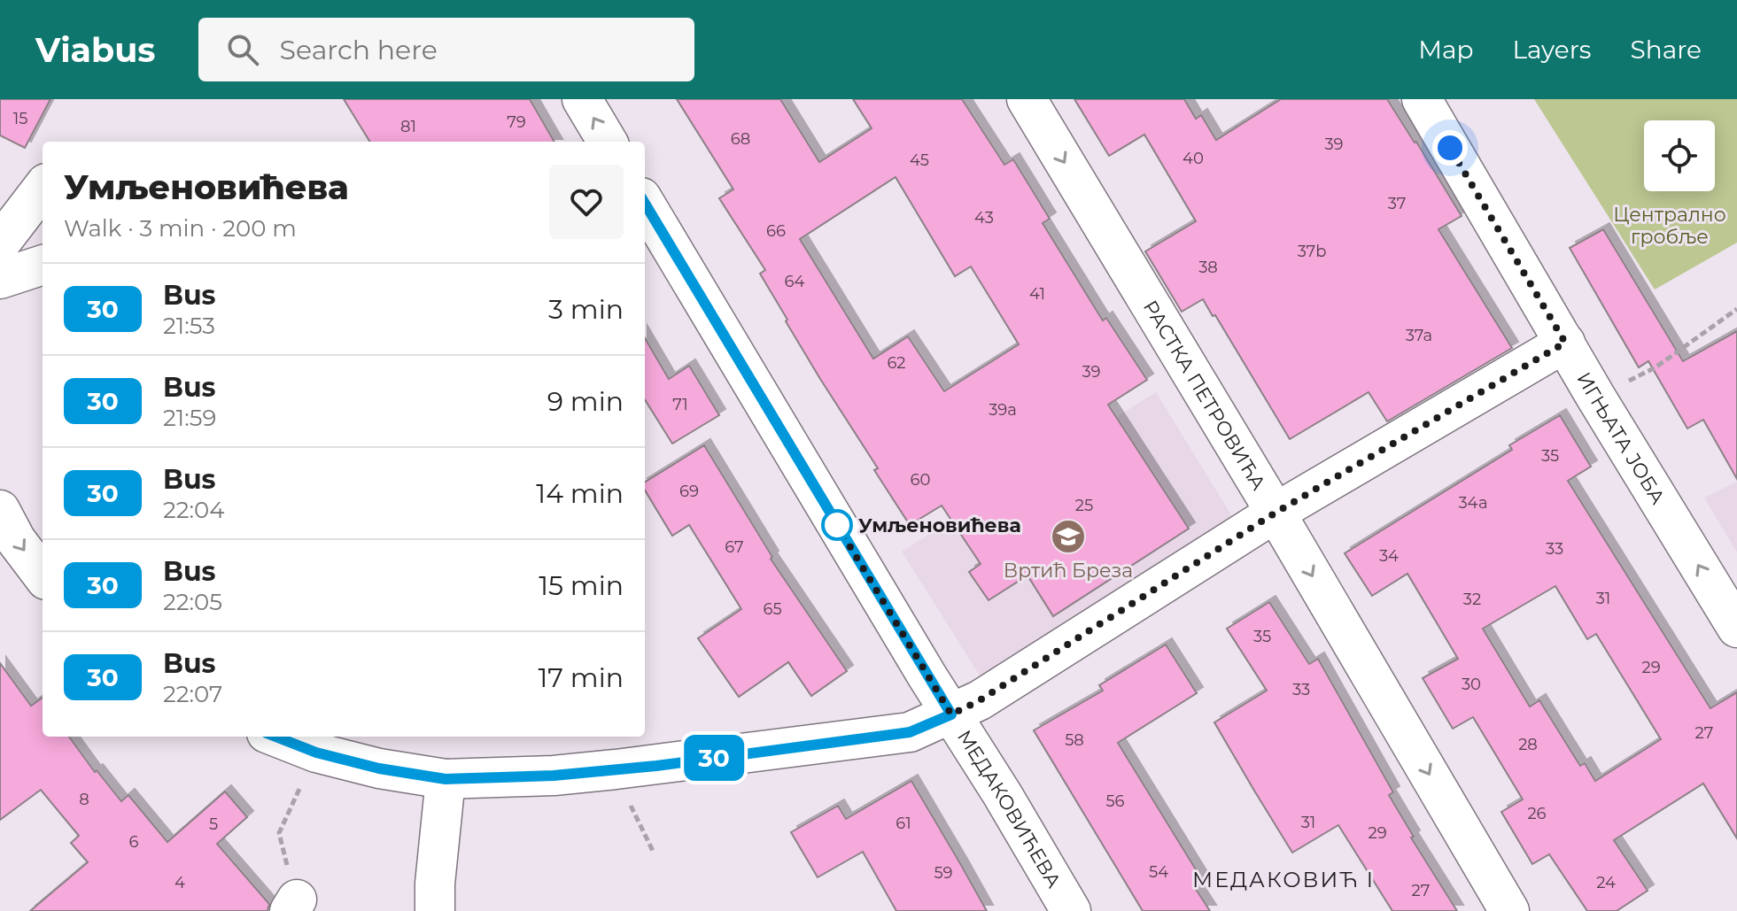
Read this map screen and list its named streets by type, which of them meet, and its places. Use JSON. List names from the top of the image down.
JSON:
{
  "streets": {
    "street": ["РАСТКА ПЕТРОВИЋА", "ИГЊАТА ЈОБА", "МЕДАКОВИЋЕВА"]
  },
  "one_way": ["РАСТКА ПЕТРОВИЋА", "ИГЊАТА ЈОБА"],
  "districts": ["МЕДАКОВИЋ I"],
  "parks": ["Централно гробље"],
  "places": {
    "other": ["Умљеновићева"],
    "school or university": ["Вртић Бреза"]
  },
  "lines": ["bus line 30"],
  "house_numbers": [
    "15",
    "79",
    "81",
    "68",
    "39",
    "40",
    "45",
    "37",
    "43",
    "66",
    "37b",
    "38",
    "64",
    "41",
    "37a",
    "62",
    "39",
    "71",
    "39a",
    "35",
    "60",
    "69",
    "34a",
    "25",
    "67",
    "33",
    "34",
    "31",
    "32",
    "65",
    "35",
    "29",
    "30",
    "33",
    "27",
    "58",
    "28",
    "8",
    "56",
    "26",
    "31",
    "61",
    "5",
    "29",
    "6",
    "54",
    "59",
    "4",
    "24",
    "27"
  ],
  "page": {
    "header": "Viabus",
    "search": "Search here",
    "nav": ["Map", "Layers", "Share"],
    "on_map": "30",
    "heading": ["Умљеновићева", "Walk · 3 min · 200 m"],
    "list": [
      {
        "mark": "30",
        "name": "Bus",
        "note": "21:53",
        "value": "3 min"
      },
      {
        "mark": "30",
        "name": "Bus",
        "note": "21:59",
        "value": "9 min"
      },
      {
        "mark": "30",
        "name": "Bus",
        "note": "22:04",
        "value": "14 min"
      },
      {
        "mark": "30",
        "name": "Bus",
        "note": "22:05",
        "value": "15 min"
      },
      {
        "mark": "30",
        "name": "Bus",
        "note": "22:07",
        "value": "17 min"
      }
    ]
  }
}
